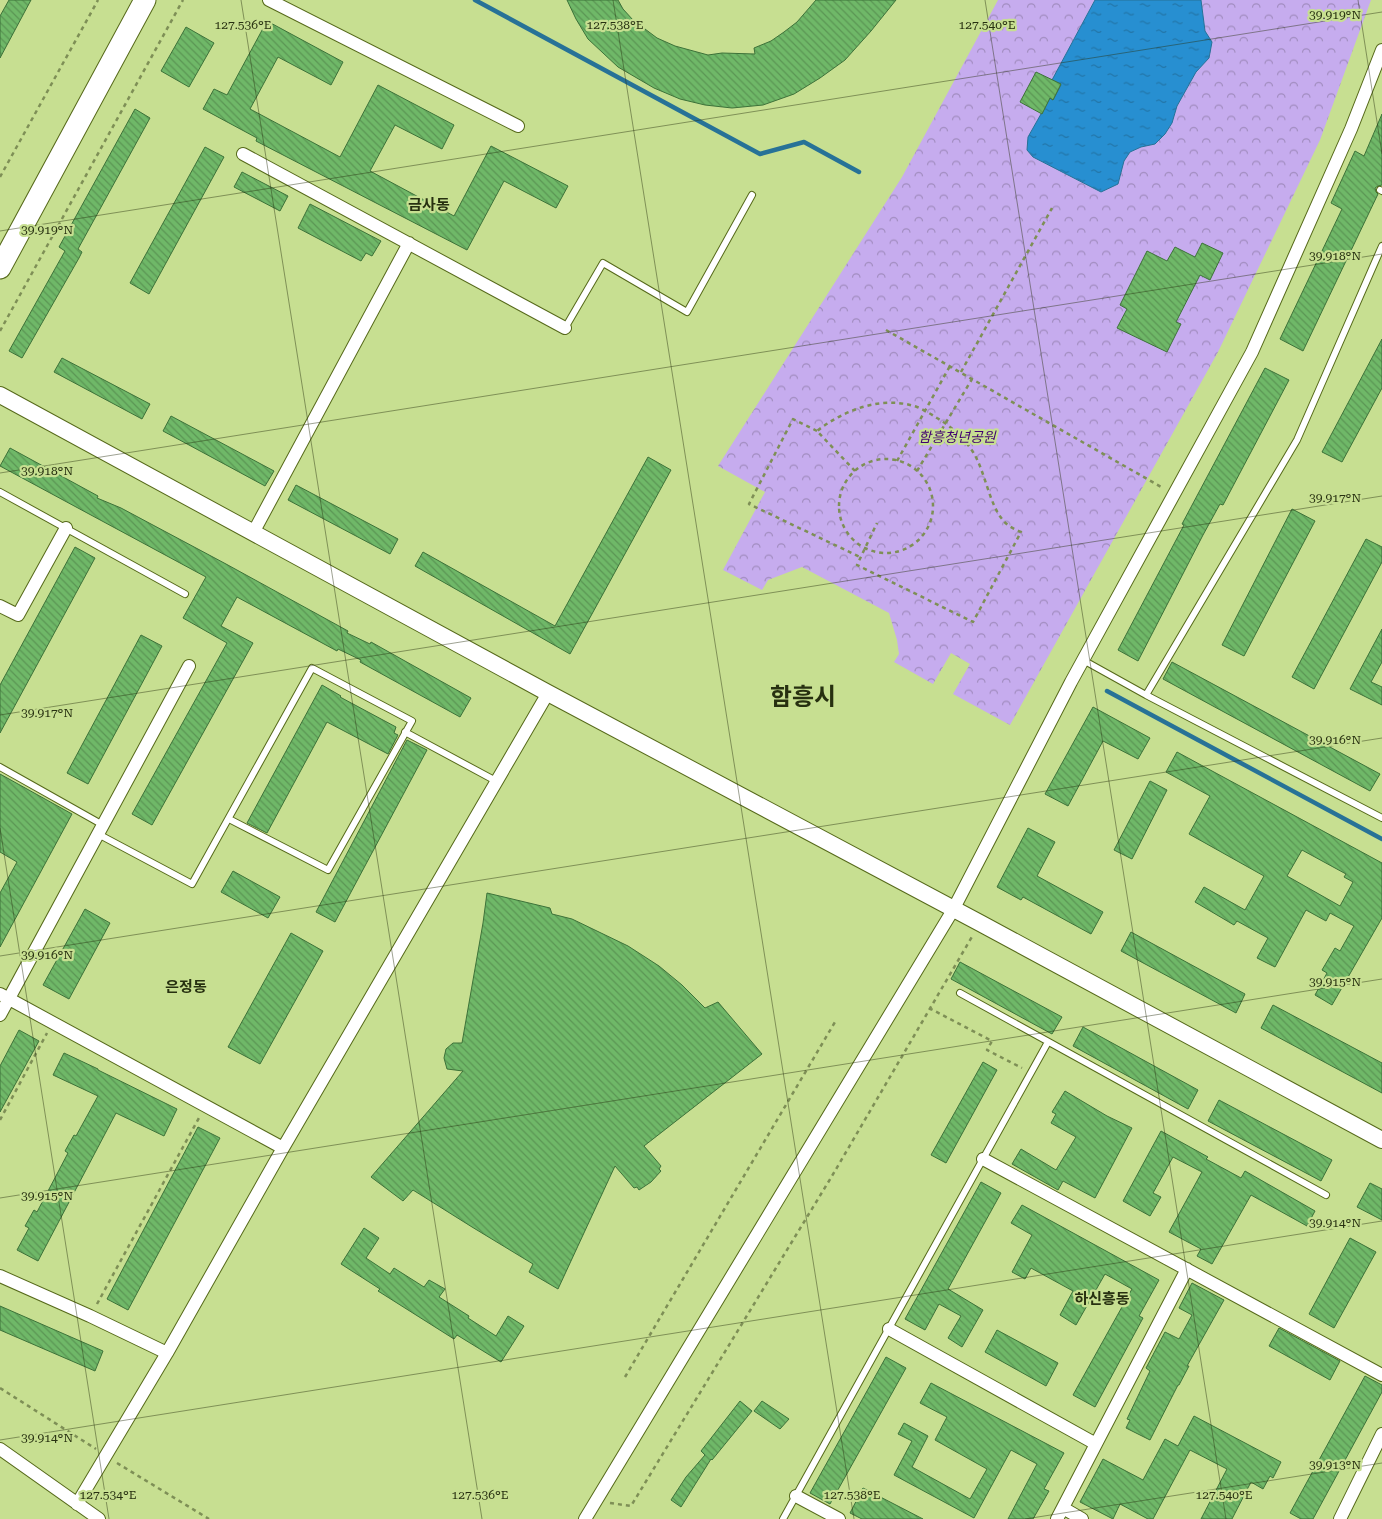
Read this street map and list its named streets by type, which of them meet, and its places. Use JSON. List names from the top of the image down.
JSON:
{
  "districts": [
    "금사동",
    "함흥시",
    "은정동",
    "하신흥동"
  ],
  "parks": ["함흥청년공원"],
  "coordinates": [
    "39.919°N",
    "127.536°E",
    "127.538°E",
    "127.540°E",
    "39.918°N",
    "39.917°N",
    "39.916°N",
    "39.915°N",
    "39.914°N",
    "39.913°N",
    "127.534°E"
  ]
}
